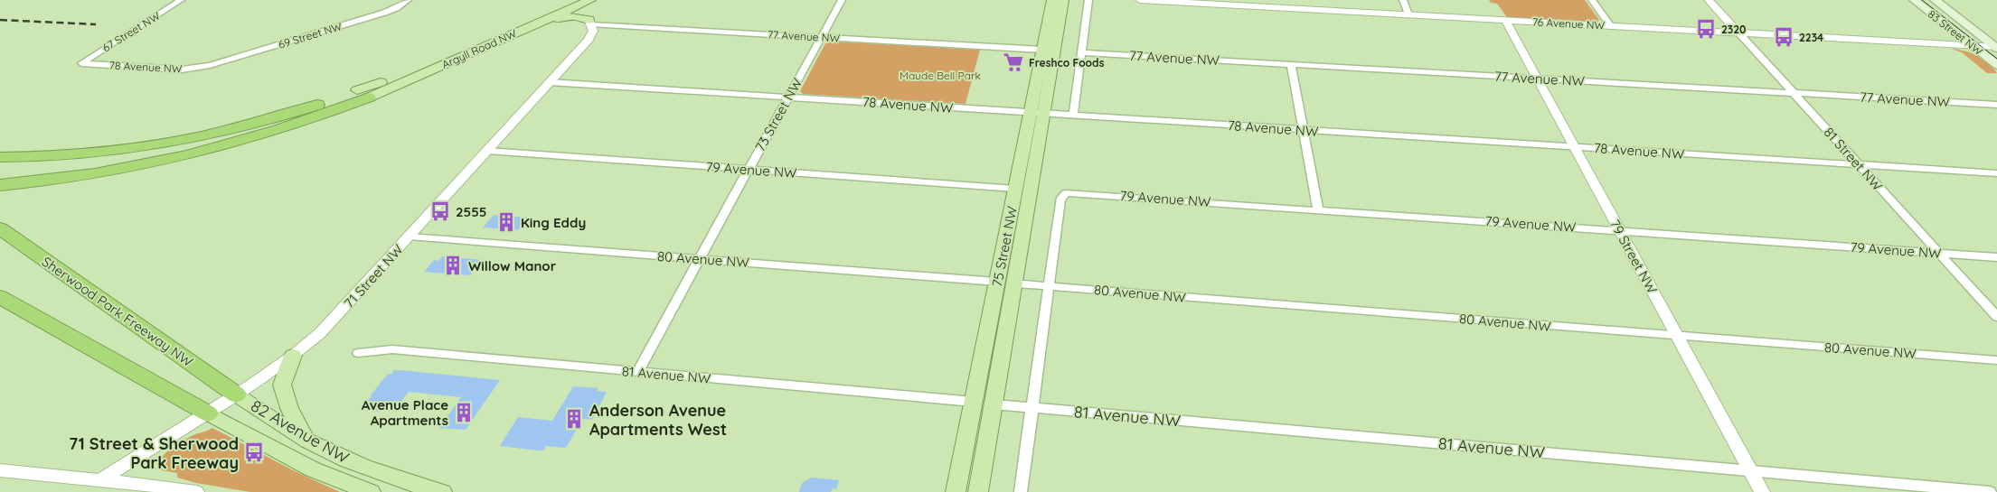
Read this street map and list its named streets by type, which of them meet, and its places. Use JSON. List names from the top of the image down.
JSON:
{
  "streets": {
    "highway": ["Sherwood Park Freeway NW"],
    "main road": [
      "83 Street NW",
      "Argyll Road NW",
      "75 Street NW",
      "82 Avenue NW"
    ],
    "street": [
      "76 Avenue NW",
      "67 Street NW",
      "69 Street NW",
      "77 Avenue NW",
      "78 Avenue NW",
      "73 Street NW",
      "81 Street NW",
      "79 Avenue NW",
      "79 Street NW",
      "80 Avenue NW",
      "71 Street NW",
      "81 Avenue NW"
    ]
  },
  "crossings": [
    ["76 Avenue NW", "83 Street NW"],
    ["76 Avenue NW", "81 Street NW"],
    ["76 Avenue NW", "79 Street NW"],
    ["67 Street NW", "78 Avenue NW"],
    ["69 Street NW", "78 Avenue NW"],
    ["77 Avenue NW", "73 Street NW"],
    ["77 Avenue NW", "81 Street NW"],
    ["77 Avenue NW", "75 Street NW"],
    ["77 Avenue NW", "79 Street NW"],
    ["77 Avenue NW", "71 Street NW"],
    ["78 Avenue NW", "73 Street NW"],
    ["78 Avenue NW", "81 Street NW"],
    ["78 Avenue NW", "75 Street NW"],
    ["78 Avenue NW", "79 Street NW"],
    ["78 Avenue NW", "71 Street NW"],
    ["73 Street NW", "79 Avenue NW"],
    ["73 Street NW", "80 Avenue NW"],
    ["73 Street NW", "81 Avenue NW"],
    ["81 Street NW", "79 Avenue NW"],
    ["79 Avenue NW", "75 Street NW"],
    ["79 Avenue NW", "79 Street NW"],
    ["79 Avenue NW", "80 Avenue NW"],
    ["79 Avenue NW", "71 Street NW"],
    ["75 Street NW", "80 Avenue NW"],
    ["75 Street NW", "81 Avenue NW"],
    ["79 Street NW", "80 Avenue NW"],
    ["79 Street NW", "81 Avenue NW"],
    ["80 Avenue NW", "71 Street NW"],
    ["71 Street NW", "Sherwood Park Freeway NW"],
    ["71 Street NW", "82 Avenue NW"],
    ["Sherwood Park Freeway NW", "82 Avenue NW"]
  ],
  "parks": ["Maude Bell Park"],
  "places": {
    "bus stop": [
      "2320",
      "2234",
      "2555",
      "71 Street & Sherwood Park Freeway"
    ],
    "supermarket": ["Freshco Foods"],
    "building": [
      "King Eddy",
      "Willow Manor",
      "Avenue Place Apartments",
      "Anderson Avenue Apartments West"
    ]
  }
}
